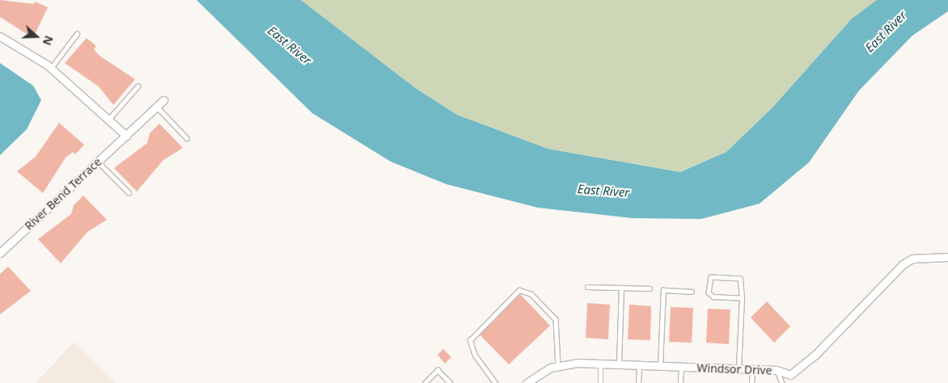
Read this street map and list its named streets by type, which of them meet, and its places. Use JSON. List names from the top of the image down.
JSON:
{
  "streets": {
    "street": ["River Bend Terrace", "Windsor Drive"]
  },
  "water": ["East River"],
  "north": "right"
}
